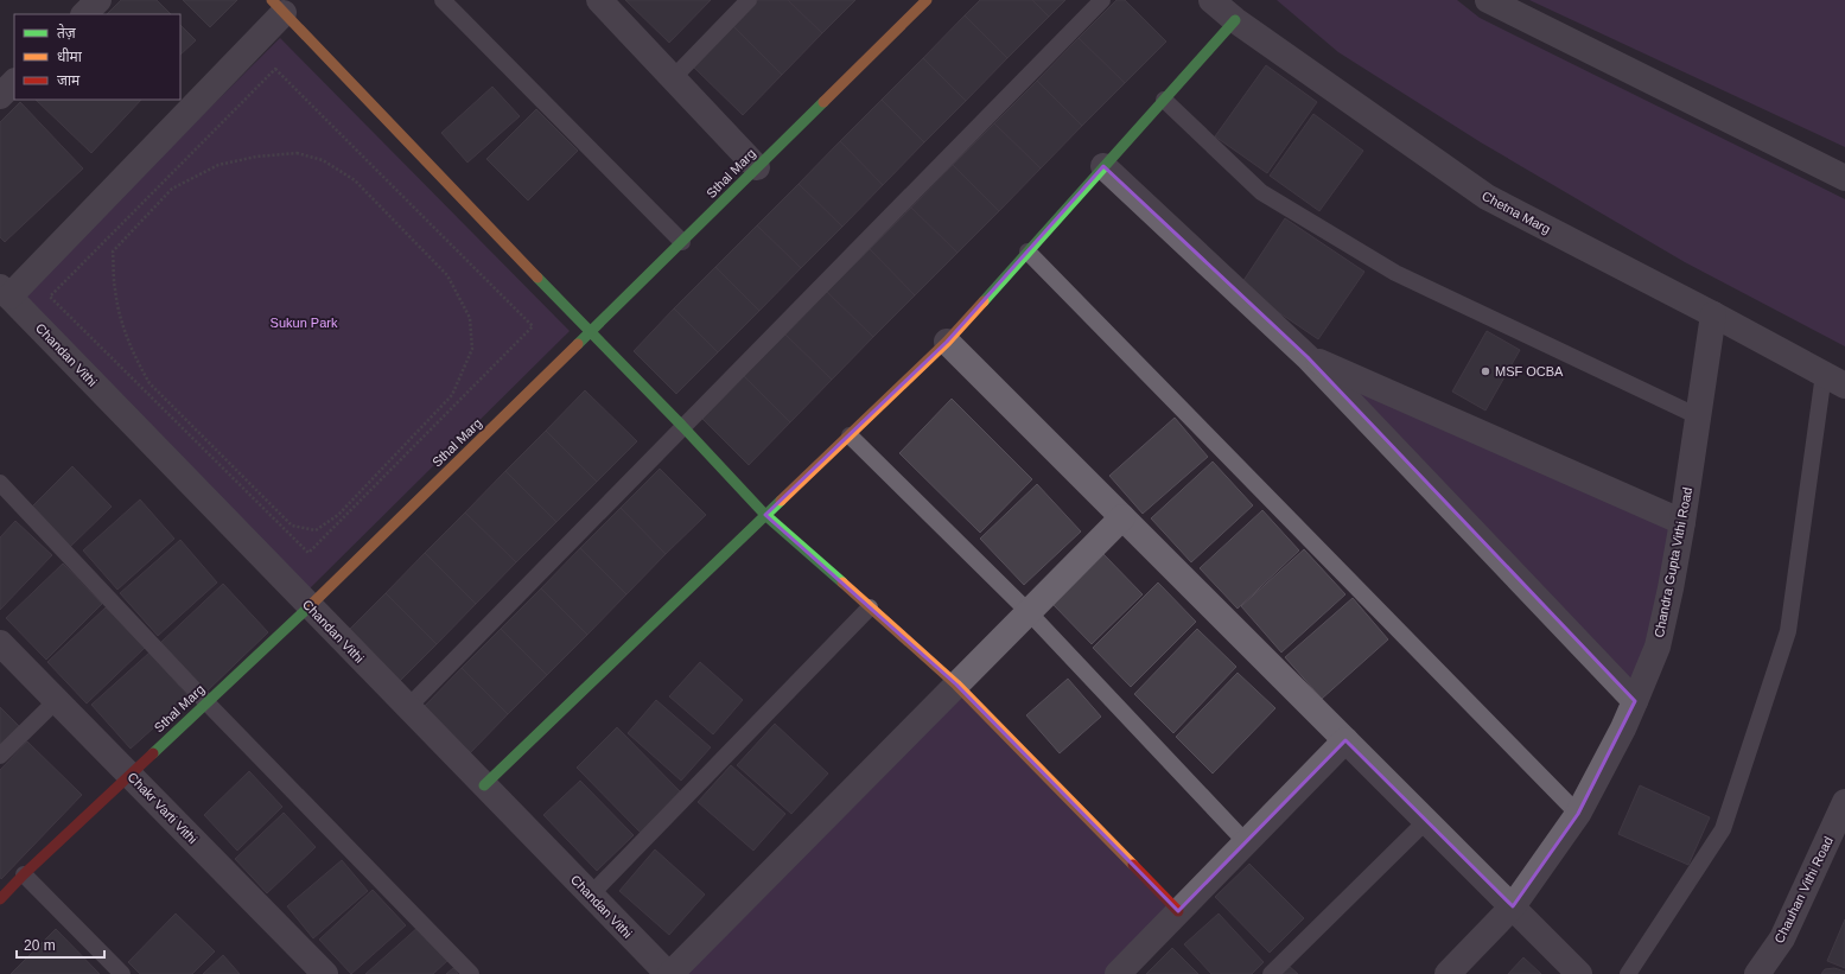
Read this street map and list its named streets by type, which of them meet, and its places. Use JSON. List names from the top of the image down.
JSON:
{
  "streets": {
    "street": [
      "Sthal Marg",
      "Chetna Marg",
      "Chandan Vithi",
      "Chandra Gupta Vithi Road",
      "Chakr Varti Vithi",
      "Chauhan Vithi Road"
    ]
  },
  "crossings": [
    ["Sthal Marg", "Chandan Vithi"],
    ["Sthal Marg", "Chakr Varti Vithi"],
    ["Chetna Marg", "Chandra Gupta Vithi Road"]
  ],
  "parks": ["Sukun Park"],
  "places": ["MSF OCBA"],
  "legend": ["तेज़", "धीमा", "जाम"],
  "scale_bar": "20 m"
}
